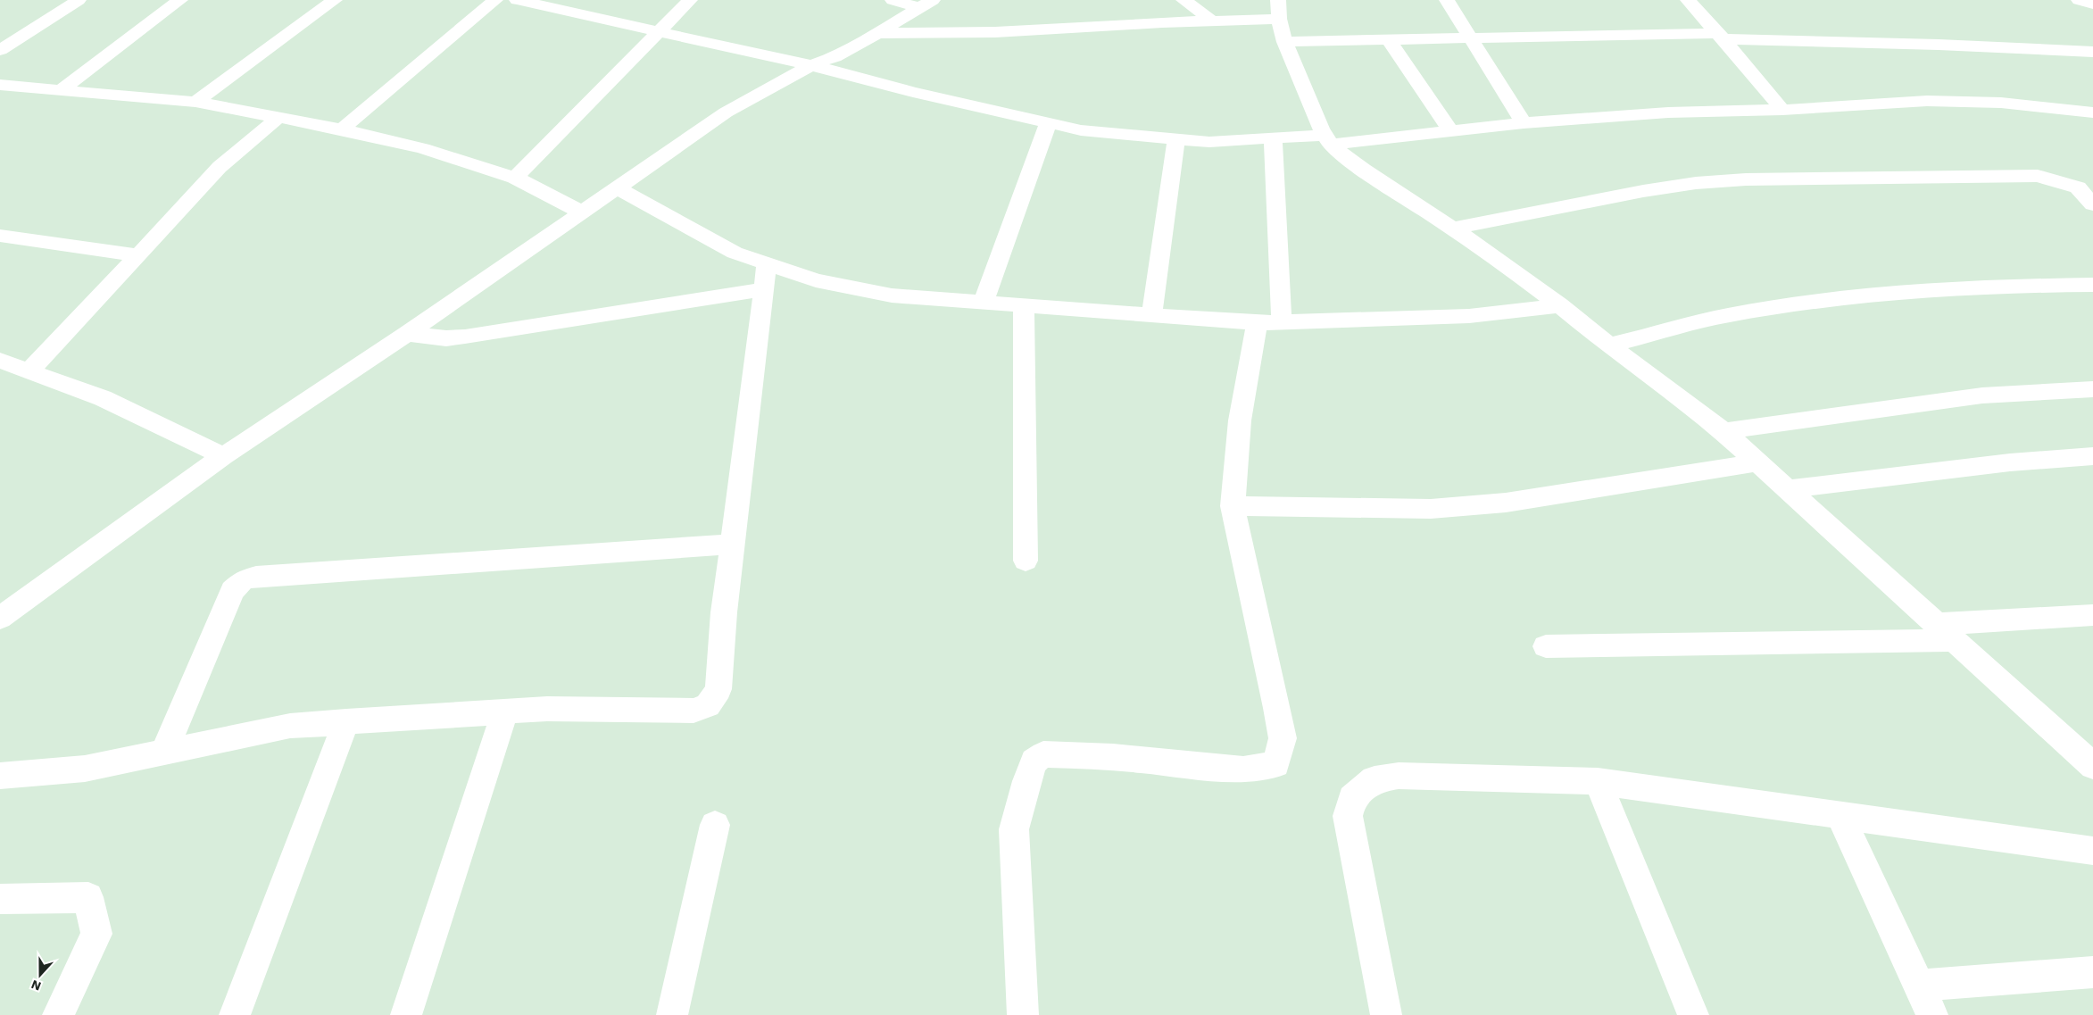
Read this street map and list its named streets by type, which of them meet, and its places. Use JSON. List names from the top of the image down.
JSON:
{
  "north": "bottom"
}
